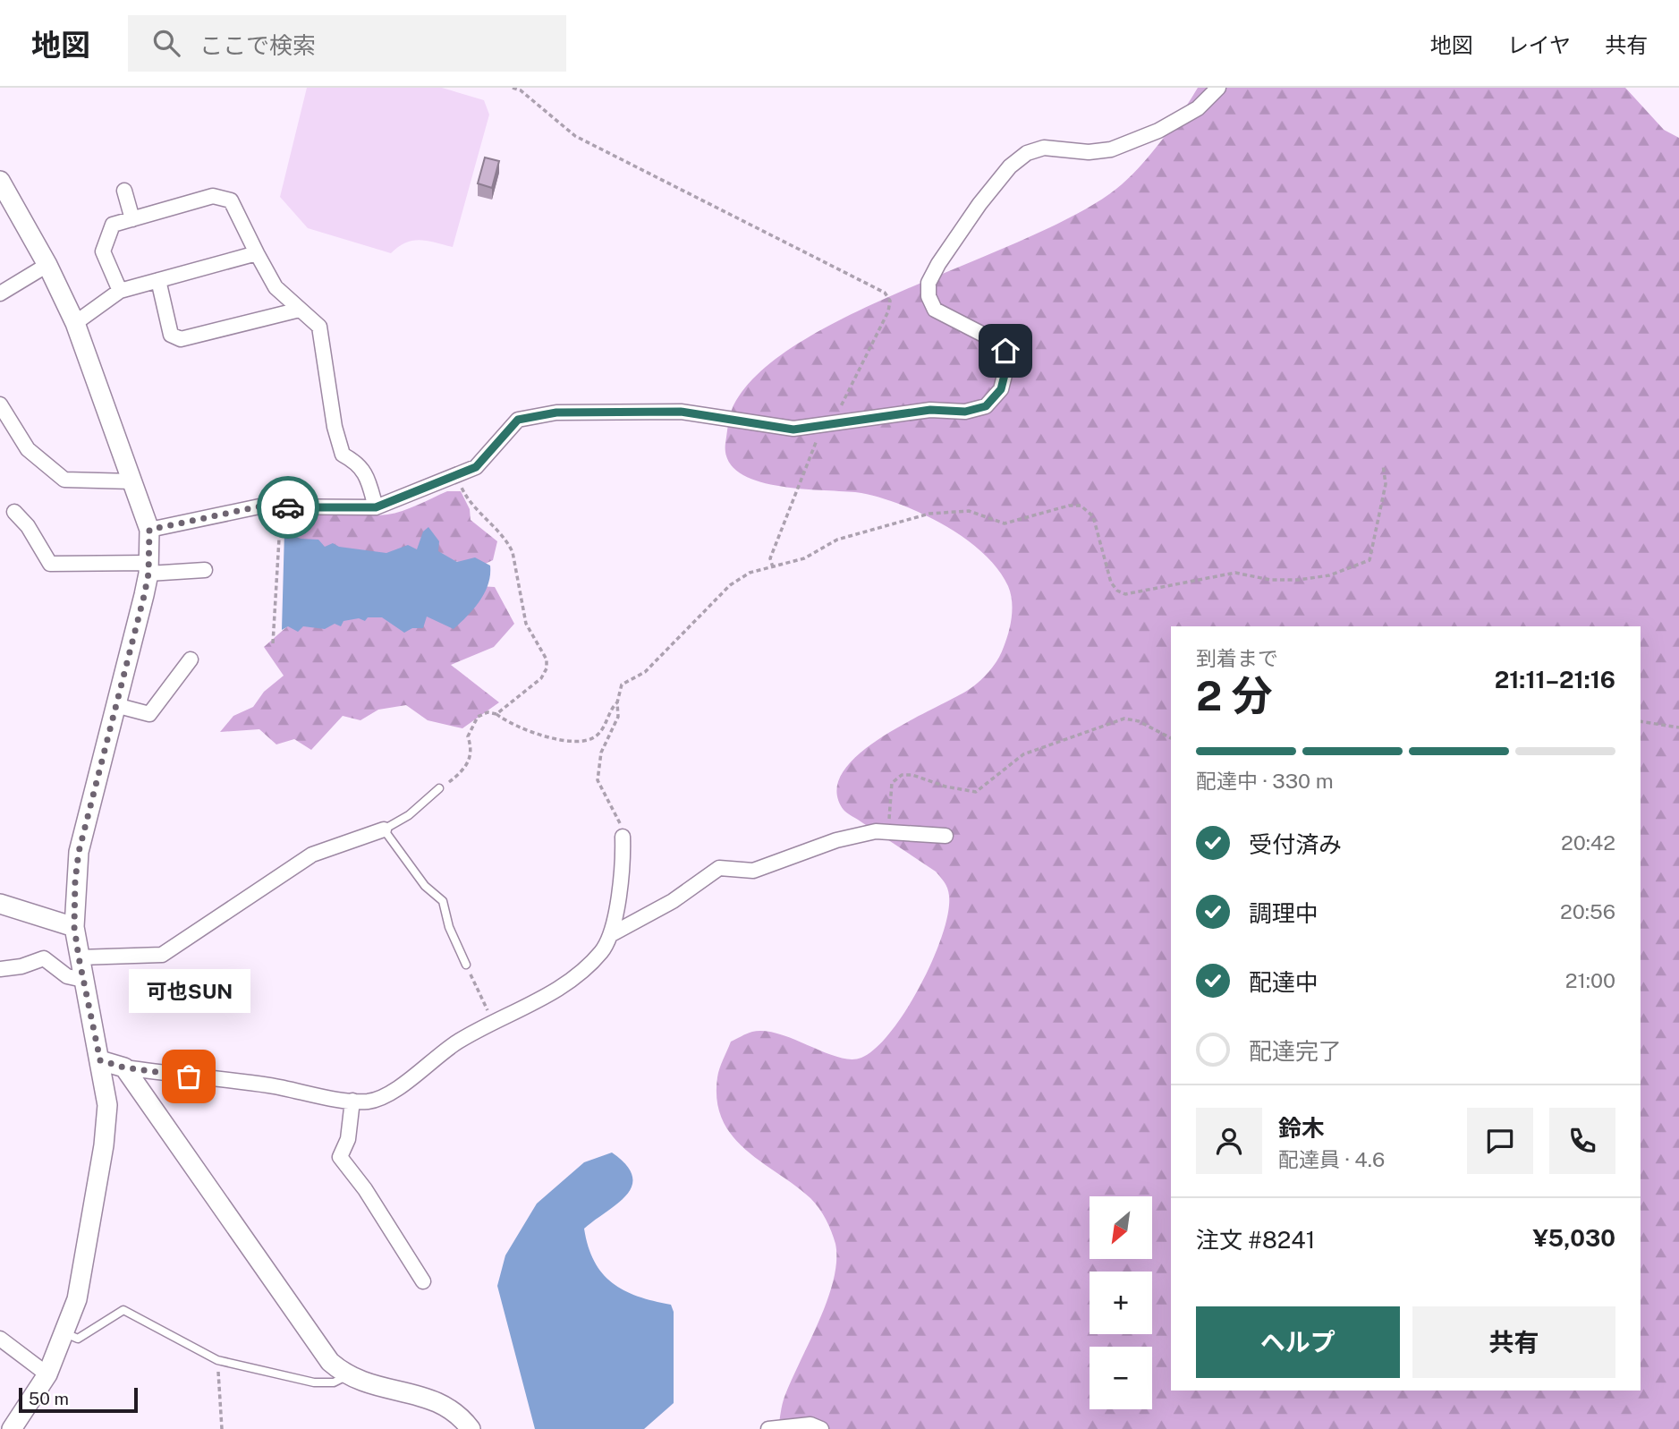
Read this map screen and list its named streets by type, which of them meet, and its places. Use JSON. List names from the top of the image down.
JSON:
{
  "places": ["可也SUN"],
  "scale_bar": "50 m",
  "north": "bottom left",
  "page": {
    "header": "地図",
    "search": "ここで検索",
    "nav": ["地図", "レイヤ", "共有"],
    "heading": ["2 分", "到着まで", "21:11–21:16"],
    "panel": [
      "鈴木",
      "配達員 · 4.6",
      "注文 #8241",
      "¥5,030"
    ],
    "bar": "配達中 · 330 m",
    "list": [
      ["受付済み", "20:42"],
      ["調理中", "20:56"],
      ["配達中", "21:00"],
      "配達完了"
    ],
    "bubble": "可也SUN",
    "map_buttons": ["+", "−"],
    "buttons": ["ヘルプ", "共有"],
    "scale": "50 m"
  }
}
